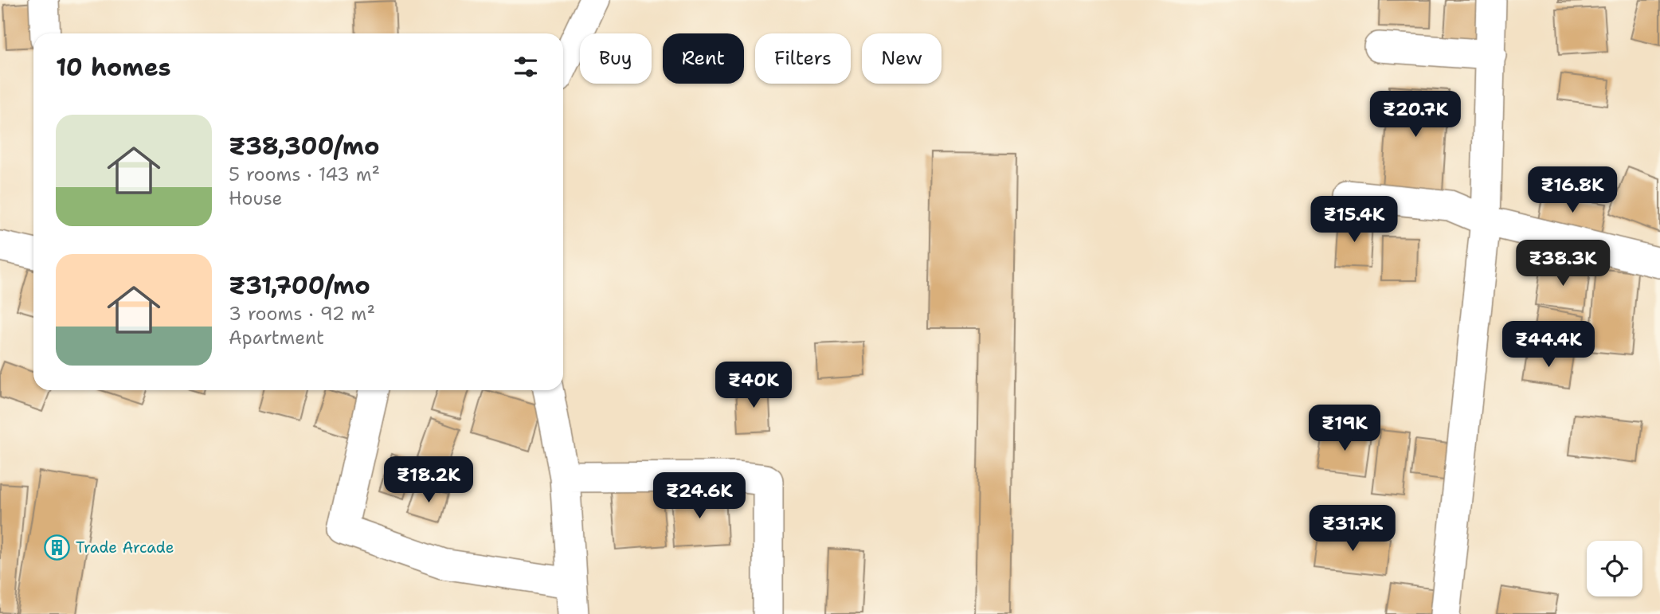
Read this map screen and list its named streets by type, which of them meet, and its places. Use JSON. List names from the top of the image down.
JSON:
{
  "places": {
    "building": ["Trade Arcade"]
  },
  "page": {
    "chip": [
      "Buy",
      "Rent",
      "Filters",
      "New"
    ],
    "heading": "10 homes",
    "price": [
      "₹20.7K",
      "₹16.8K",
      "₹15.4K",
      "₹38.3K",
      "₹44.4K",
      "₹40K",
      "₹19K",
      "₹18.2K",
      "₹24.6K",
      "₹31.7K"
    ],
    "list": [
      {
        "name": "₹38,300/mo",
        "note": "5 rooms · 143 m² · House"
      },
      {
        "name": "₹31,700/mo",
        "note": "3 rooms · 92 m² · Apartment"
      }
    ]
  }
}
